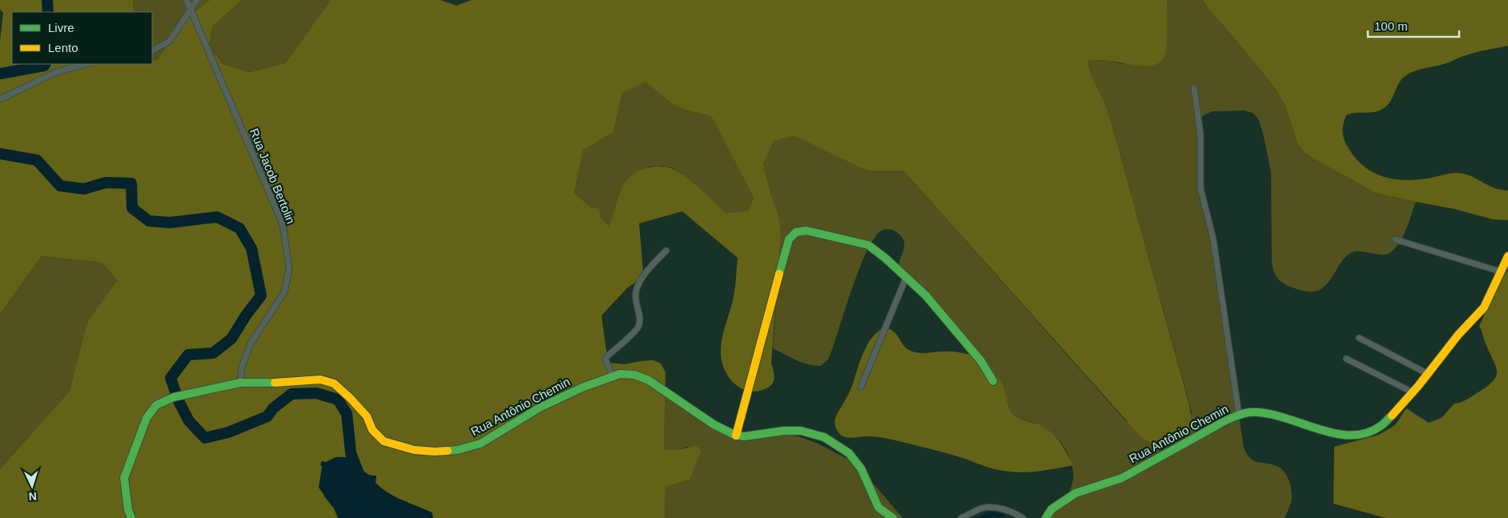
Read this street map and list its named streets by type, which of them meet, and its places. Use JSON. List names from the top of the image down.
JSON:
{
  "streets": {
    "street": ["Rua Jacob Bertolin", "Rua Antônio Chemin"]
  },
  "crossings": [
    ["Rua Jacob Bertolin", "Rua Antônio Chemin"]
  ],
  "legend": ["Livre", "Lento"],
  "scale_bar": "100 m",
  "north": "bottom"
}
